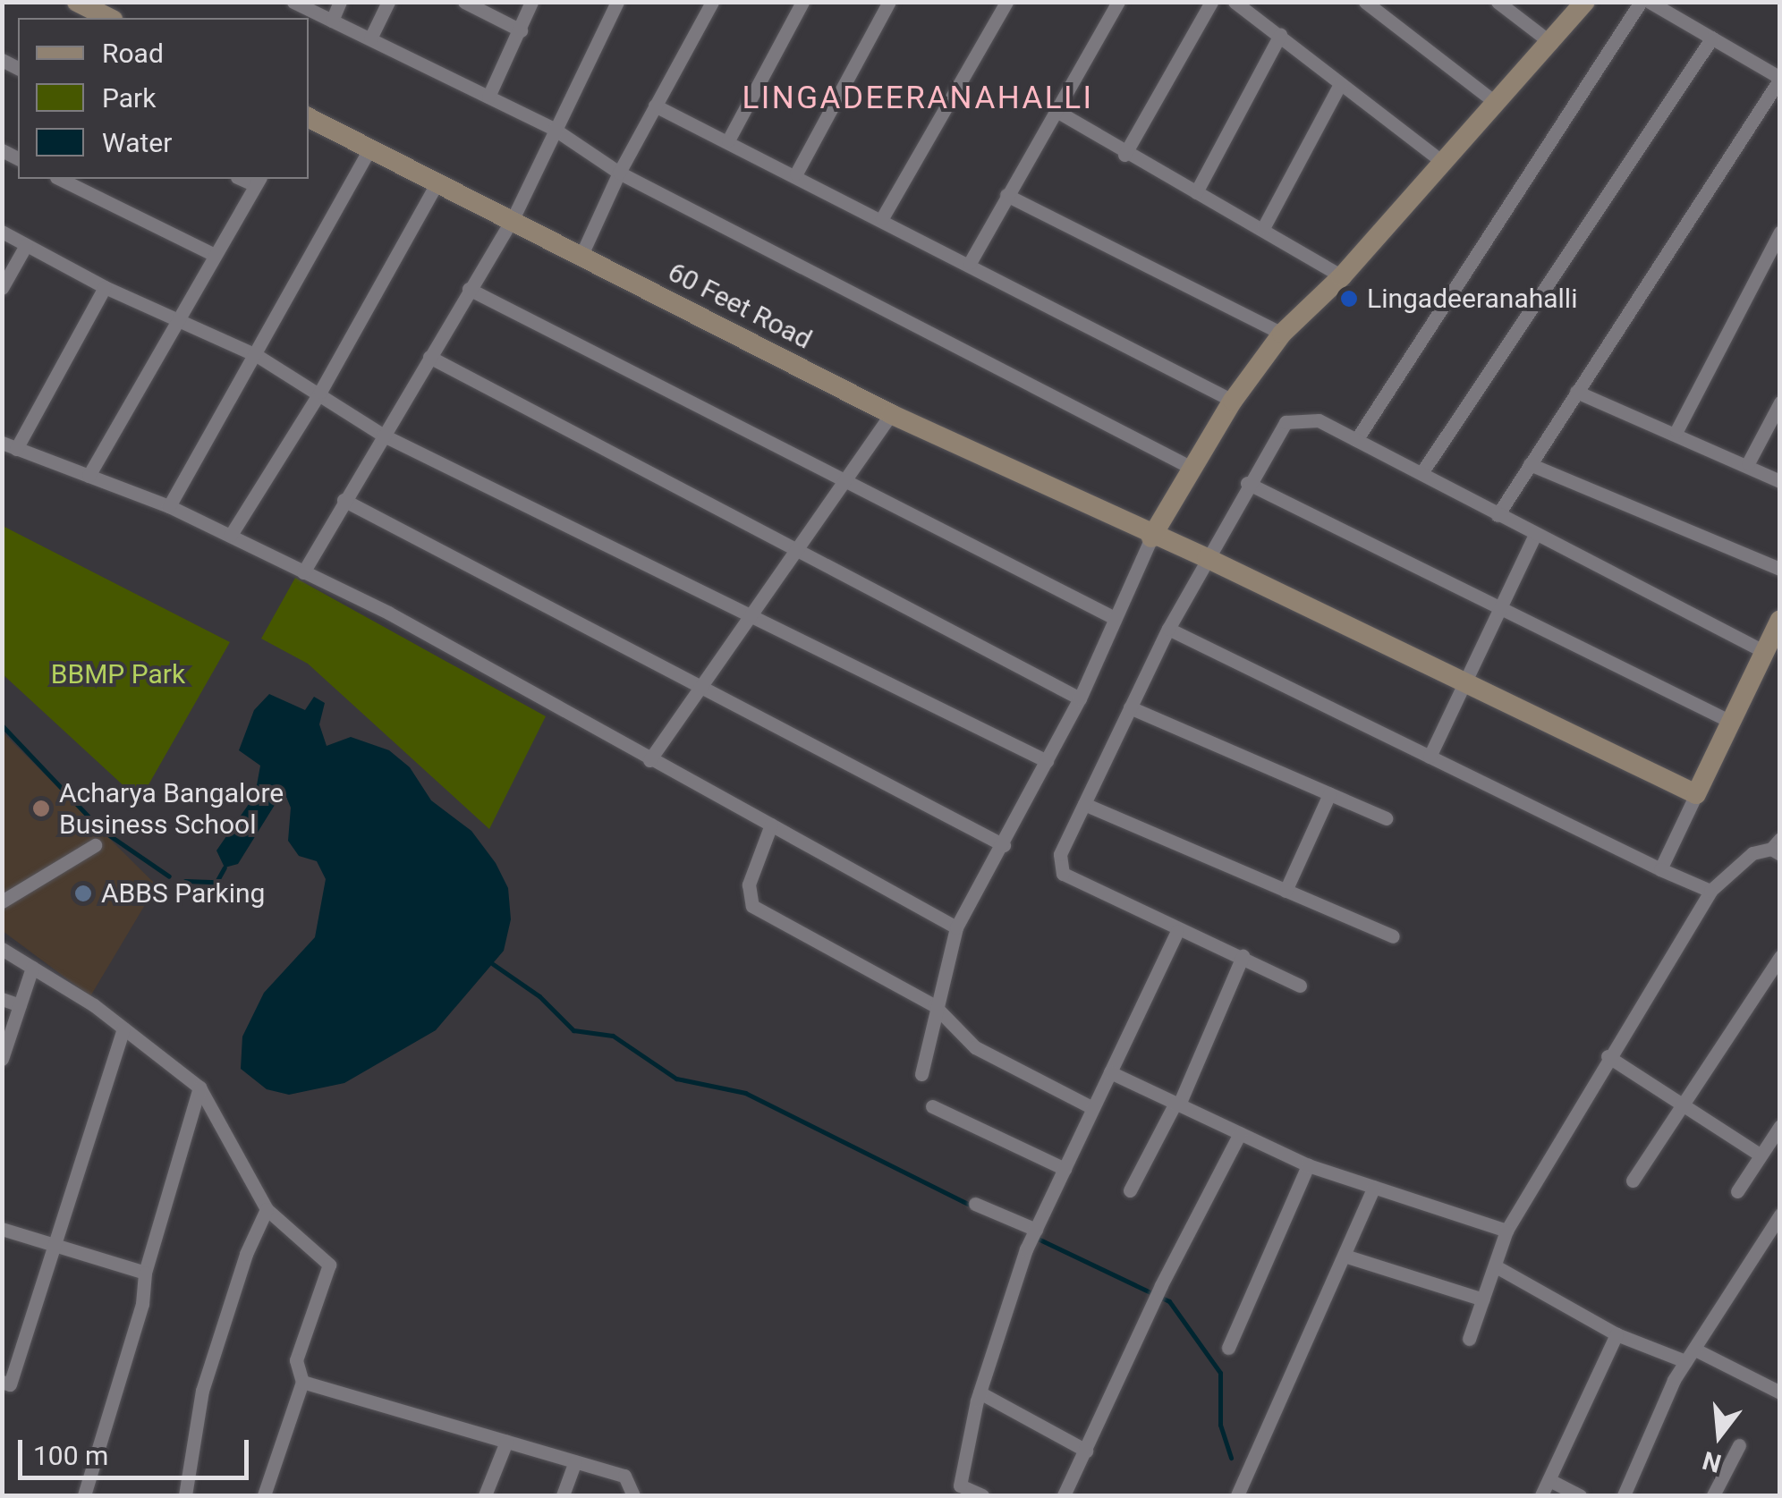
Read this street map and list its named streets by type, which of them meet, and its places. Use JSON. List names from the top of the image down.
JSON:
{
  "streets": {
    "street": ["60 Feet Road"]
  },
  "districts": ["LINGADEERANAHALLI"],
  "parks": ["BBMP Park"],
  "places": ["Lingadeeranahalli", "Acharya Bangalore Business School", "ABBS Parking"],
  "legend": ["Road", "Park", "Water"],
  "scale_bar": "100 m",
  "north": "bottom"
}
